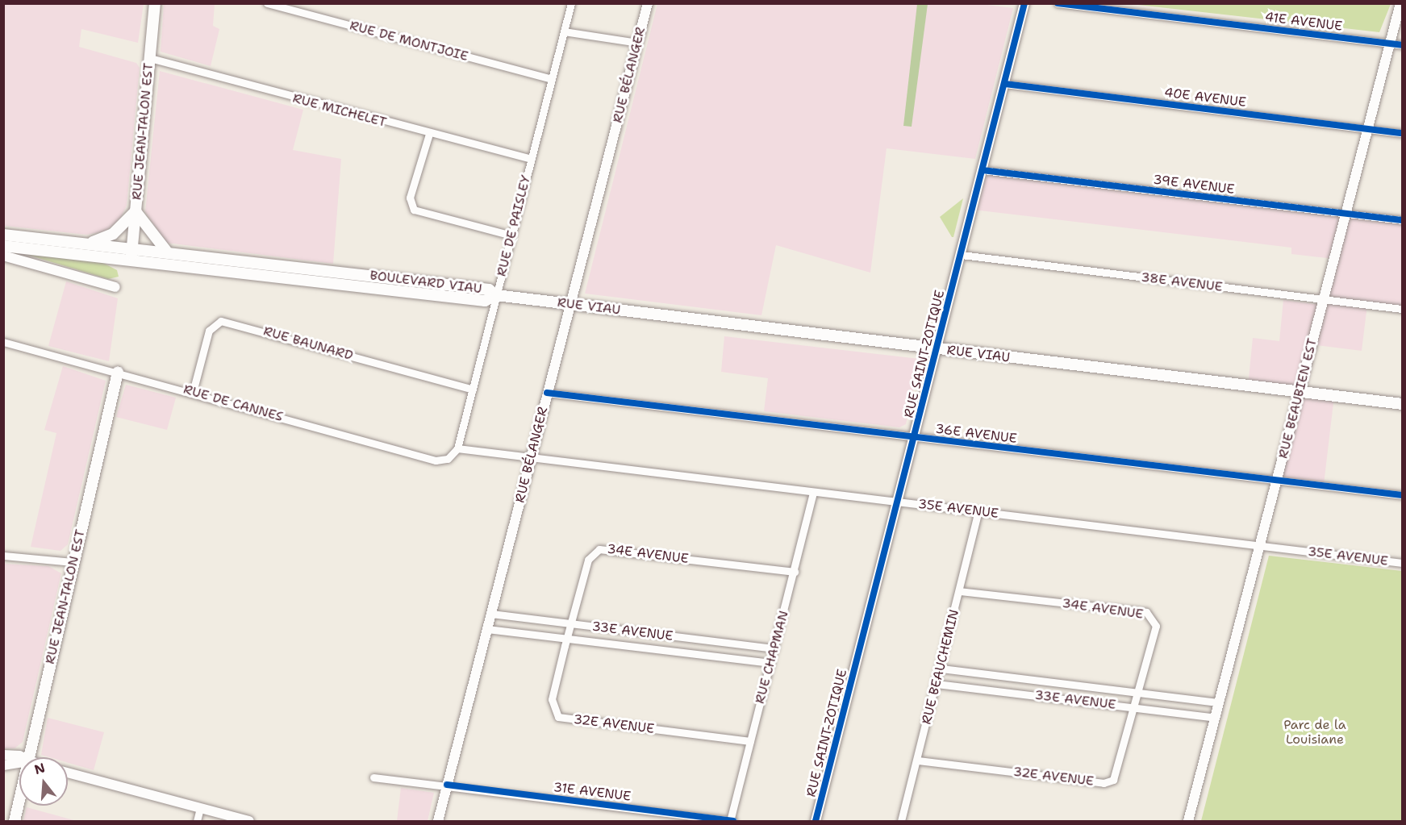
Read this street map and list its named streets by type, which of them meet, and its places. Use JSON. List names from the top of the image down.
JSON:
{
  "streets": {
    "main road": ["RUE JEAN-TALON EST", "BOULEVARD VIAU", "RUE VIAU"],
    "street": [
      "41E AVENUE",
      "RUE DE MONTJOIE",
      "RUE BÉLANGER",
      "40E AVENUE",
      "RUE MICHELET",
      "39E AVENUE",
      "RUE DE PAISLEY",
      "38E AVENUE",
      "RUE BAUNARD",
      "RUE SAINT-ZOTIQUE",
      "RUE BEAUBIEN EST",
      "RUE DE CANNES",
      "36E AVENUE",
      "35E AVENUE",
      "34E AVENUE",
      "33E AVENUE",
      "RUE CHAPMAN",
      "RUE BEAUCHEMIN",
      "32E AVENUE",
      "31E AVENUE"
    ]
  },
  "crossings": [
    ["41E AVENUE", "RUE BEAUBIEN EST"],
    ["RUE DE MONTJOIE", "RUE DE PAISLEY"],
    ["RUE BÉLANGER", "RUE VIAU"],
    ["RUE BÉLANGER", "36E AVENUE"],
    ["RUE BÉLANGER", "35E AVENUE"],
    ["RUE BÉLANGER", "33E AVENUE"],
    ["RUE BÉLANGER", "31E AVENUE"],
    ["40E AVENUE", "RUE SAINT-ZOTIQUE"],
    ["40E AVENUE", "RUE BEAUBIEN EST"],
    ["RUE MICHELET", "RUE JEAN-TALON EST"],
    ["RUE MICHELET", "RUE DE PAISLEY"],
    ["RUE JEAN-TALON EST", "BOULEVARD VIAU"],
    ["RUE JEAN-TALON EST", "RUE DE CANNES"],
    ["39E AVENUE", "RUE SAINT-ZOTIQUE"],
    ["39E AVENUE", "RUE BEAUBIEN EST"],
    ["RUE DE PAISLEY", "BOULEVARD VIAU"],
    ["RUE DE PAISLEY", "RUE VIAU"],
    ["RUE DE PAISLEY", "RUE BAUNARD"],
    ["RUE DE PAISLEY", "RUE DE CANNES"],
    ["RUE DE PAISLEY", "35E AVENUE"],
    ["BOULEVARD VIAU", "RUE VIAU"],
    ["38E AVENUE", "RUE SAINT-ZOTIQUE"],
    ["38E AVENUE", "RUE BEAUBIEN EST"],
    ["RUE VIAU", "RUE SAINT-ZOTIQUE"],
    ["RUE VIAU", "RUE BEAUBIEN EST"],
    ["RUE BAUNARD", "RUE DE CANNES"],
    ["RUE SAINT-ZOTIQUE", "36E AVENUE"],
    ["RUE SAINT-ZOTIQUE", "35E AVENUE"],
    ["RUE BEAUBIEN EST", "36E AVENUE"],
    ["RUE BEAUBIEN EST", "35E AVENUE"],
    ["RUE BEAUBIEN EST", "33E AVENUE"],
    ["RUE DE CANNES", "35E AVENUE"],
    ["35E AVENUE", "RUE CHAPMAN"],
    ["35E AVENUE", "RUE BEAUCHEMIN"],
    ["34E AVENUE", "33E AVENUE"],
    ["34E AVENUE", "RUE CHAPMAN"],
    ["34E AVENUE", "RUE BEAUCHEMIN"],
    ["34E AVENUE", "32E AVENUE"],
    ["33E AVENUE", "RUE CHAPMAN"],
    ["33E AVENUE", "RUE BEAUCHEMIN"],
    ["33E AVENUE", "32E AVENUE"],
    ["RUE CHAPMAN", "32E AVENUE"],
    ["RUE CHAPMAN", "31E AVENUE"],
    ["RUE BEAUCHEMIN", "32E AVENUE"]
  ],
  "parks": ["Parc de la Louisiane"],
  "north": "top"
}
